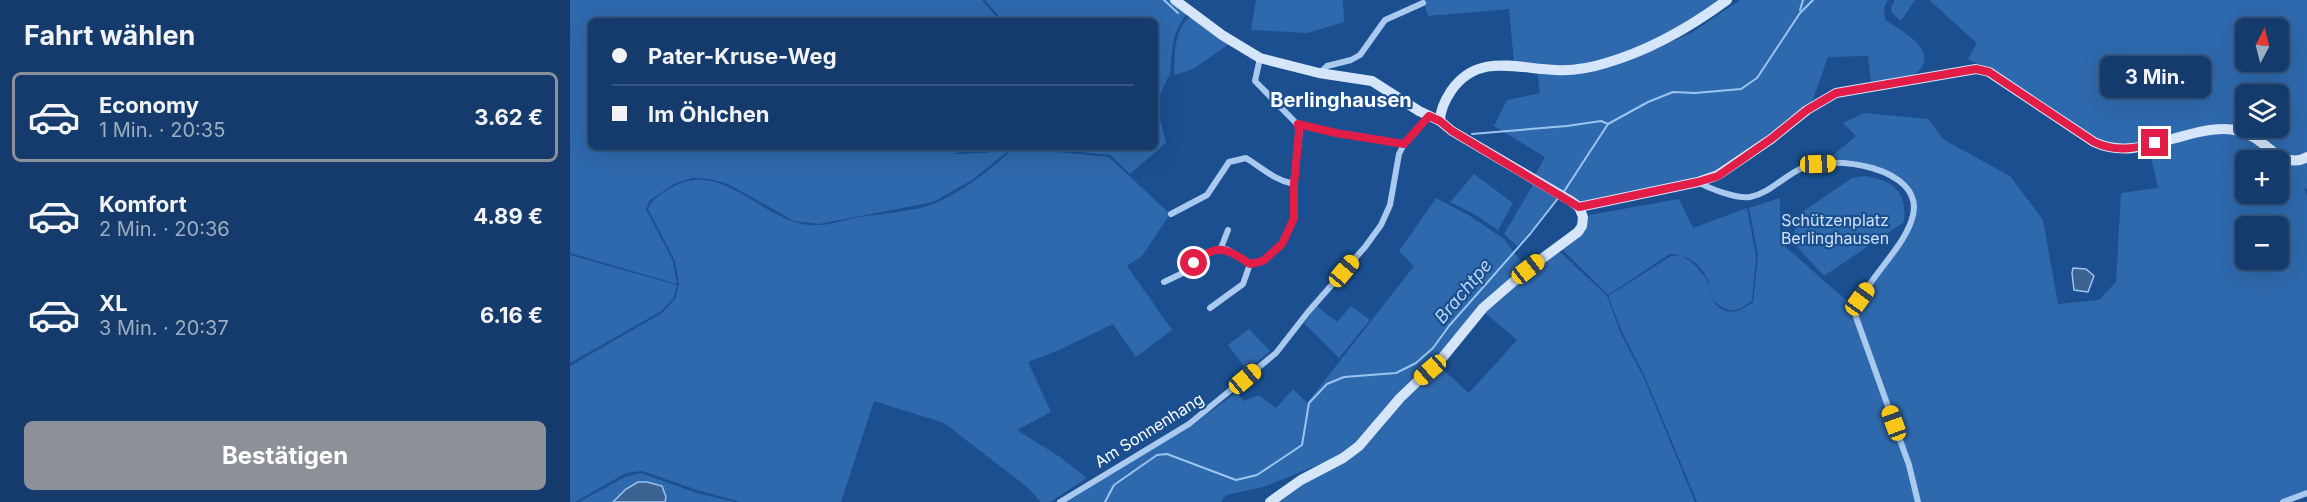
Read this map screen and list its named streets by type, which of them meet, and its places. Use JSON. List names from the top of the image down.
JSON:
{
  "streets": {
    "street": ["Am Sonnenhang"]
  },
  "districts": ["Berlinghausen"],
  "water": ["Brachtpe"],
  "parks": ["Schützenplatz Berlinghausen"],
  "north": "top",
  "page": {
    "heading": "Fahrt wählen",
    "map_buttons": ["+", "−"],
    "banner": ["Pater-Kruse-Weg", "Im Öhlchen"],
    "bubble": "3 Min.",
    "list": [
      {
        "name": "Economy",
        "note": "1 Min. · 20:35",
        "value": "3.62 €"
      },
      {
        "name": "Komfort",
        "note": "2 Min. · 20:36",
        "value": "4.89 €"
      },
      {
        "name": "XL",
        "note": "3 Min. · 20:37",
        "value": "6.16 €"
      }
    ],
    "buttons": "Bestätigen"
  }
}
